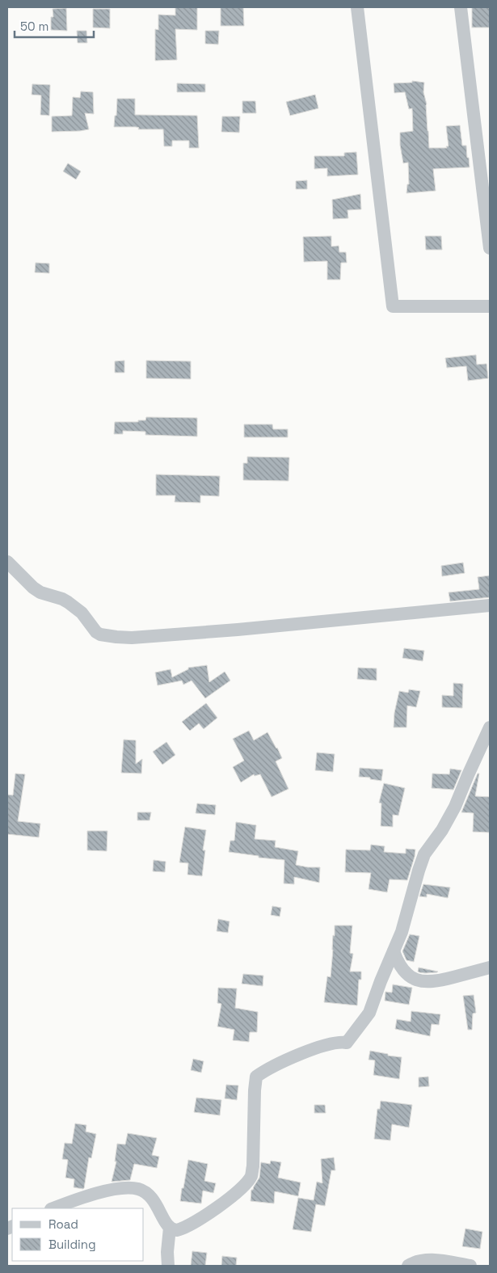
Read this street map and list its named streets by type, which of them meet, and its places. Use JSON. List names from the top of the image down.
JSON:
{
  "legend": ["Road", "Building"],
  "scale_bar": "50 m"
}
